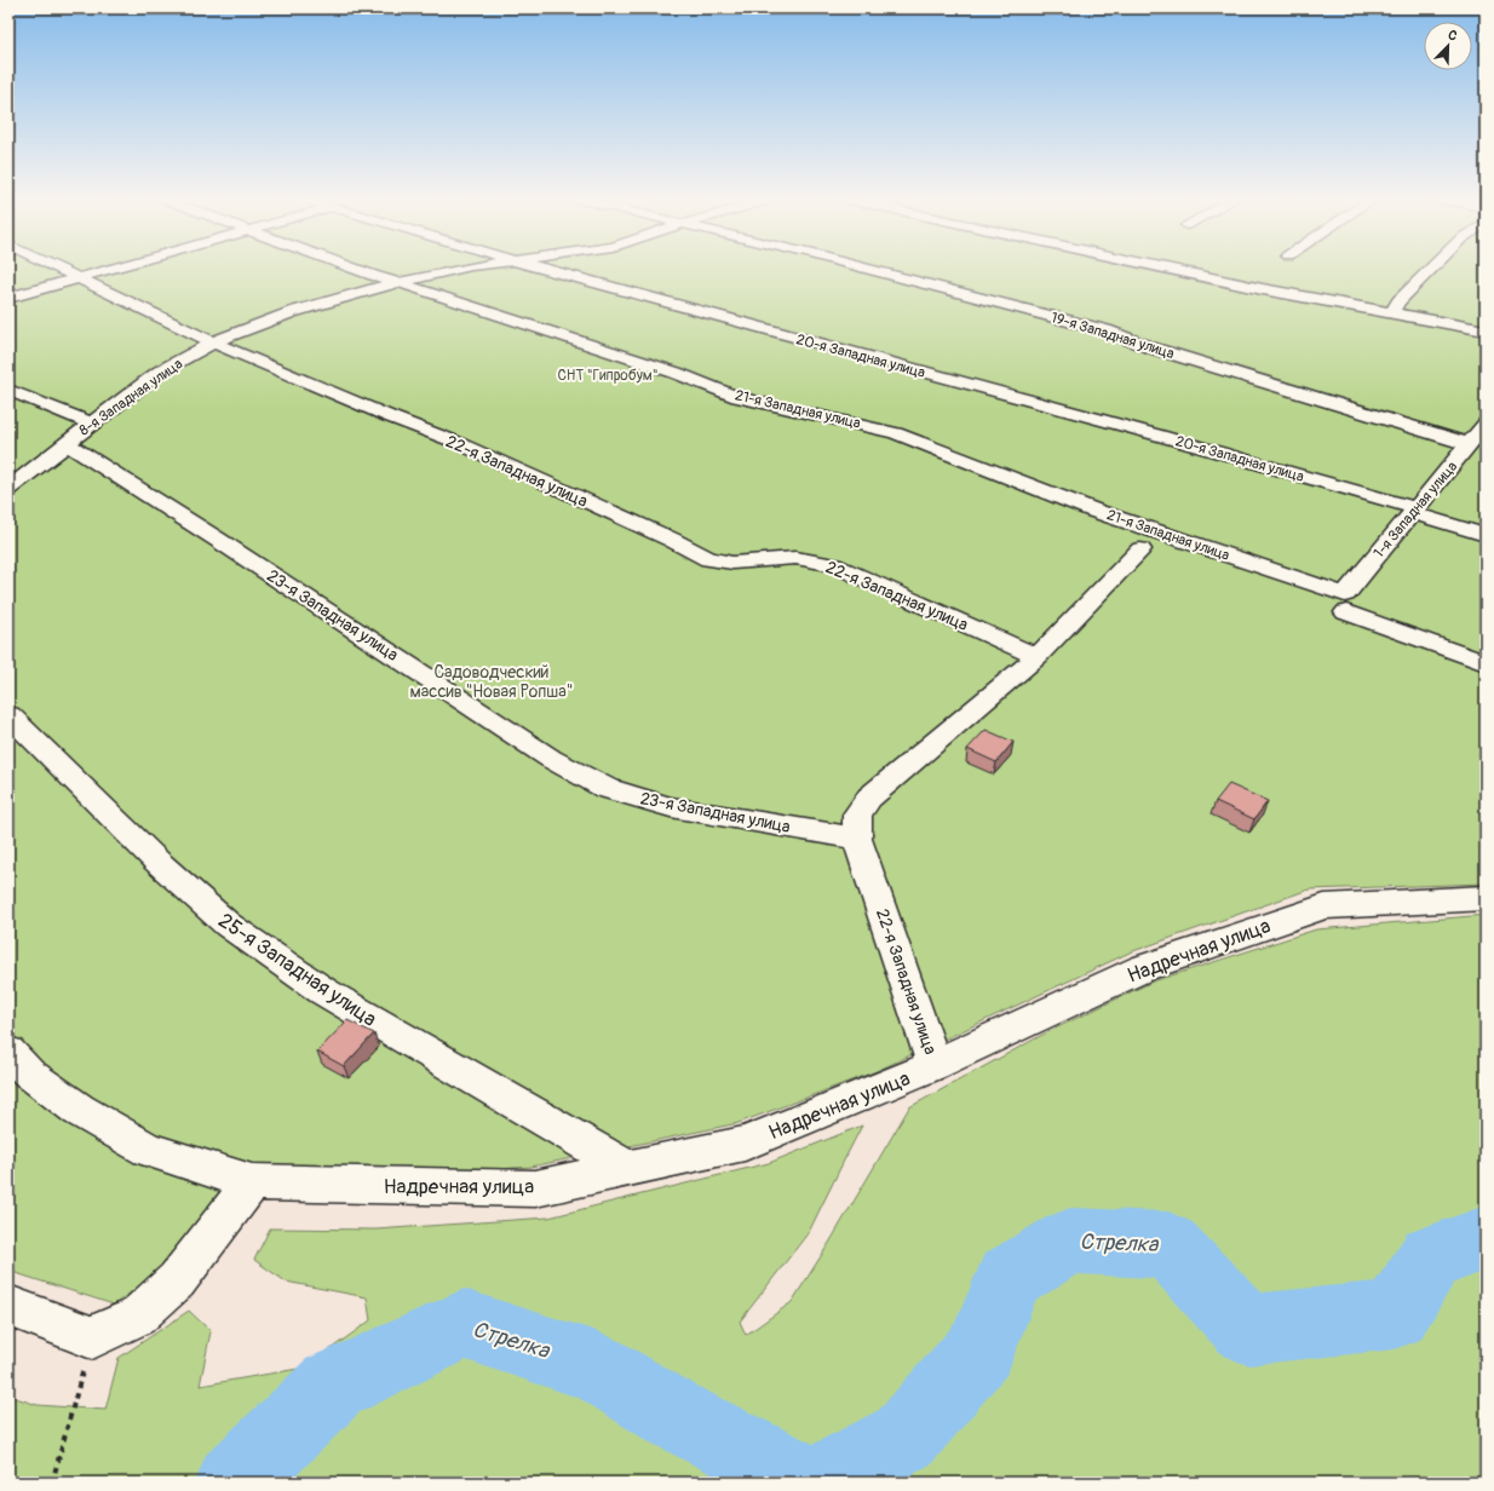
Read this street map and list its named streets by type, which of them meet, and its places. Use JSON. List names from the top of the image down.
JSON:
{
  "streets": {
    "street": [
      "19-я Западная улица",
      "20-я Западная улица",
      "8-я Западная улица",
      "21-я Западная улица",
      "22-я Западная улица",
      "1-я Западная улица",
      "23-я Западная улица",
      "Надречная улица",
      "25-я Западная улица"
    ]
  },
  "crossings": [
    ["19-я Западная улица", "1-я Западная улица"],
    ["20-я Западная улица", "1-я Западная улица"],
    ["8-я Западная улица", "21-я Западная улица"],
    ["8-я Западная улица", "22-я Западная улица"],
    ["8-я Западная улица", "23-я Западная улица"],
    ["21-я Западная улица", "1-я Западная улица"],
    ["22-я Западная улица", "23-я Западная улица"],
    ["22-я Западная улица", "Надречная улица"],
    ["Надречная улица", "25-я Западная улица"]
  ],
  "water": ["Стрелка"],
  "parks": ["СНТ \"Гипробум\"", "Садоводческий массив \"Новая Ропша\""],
  "north": "top right"
}
